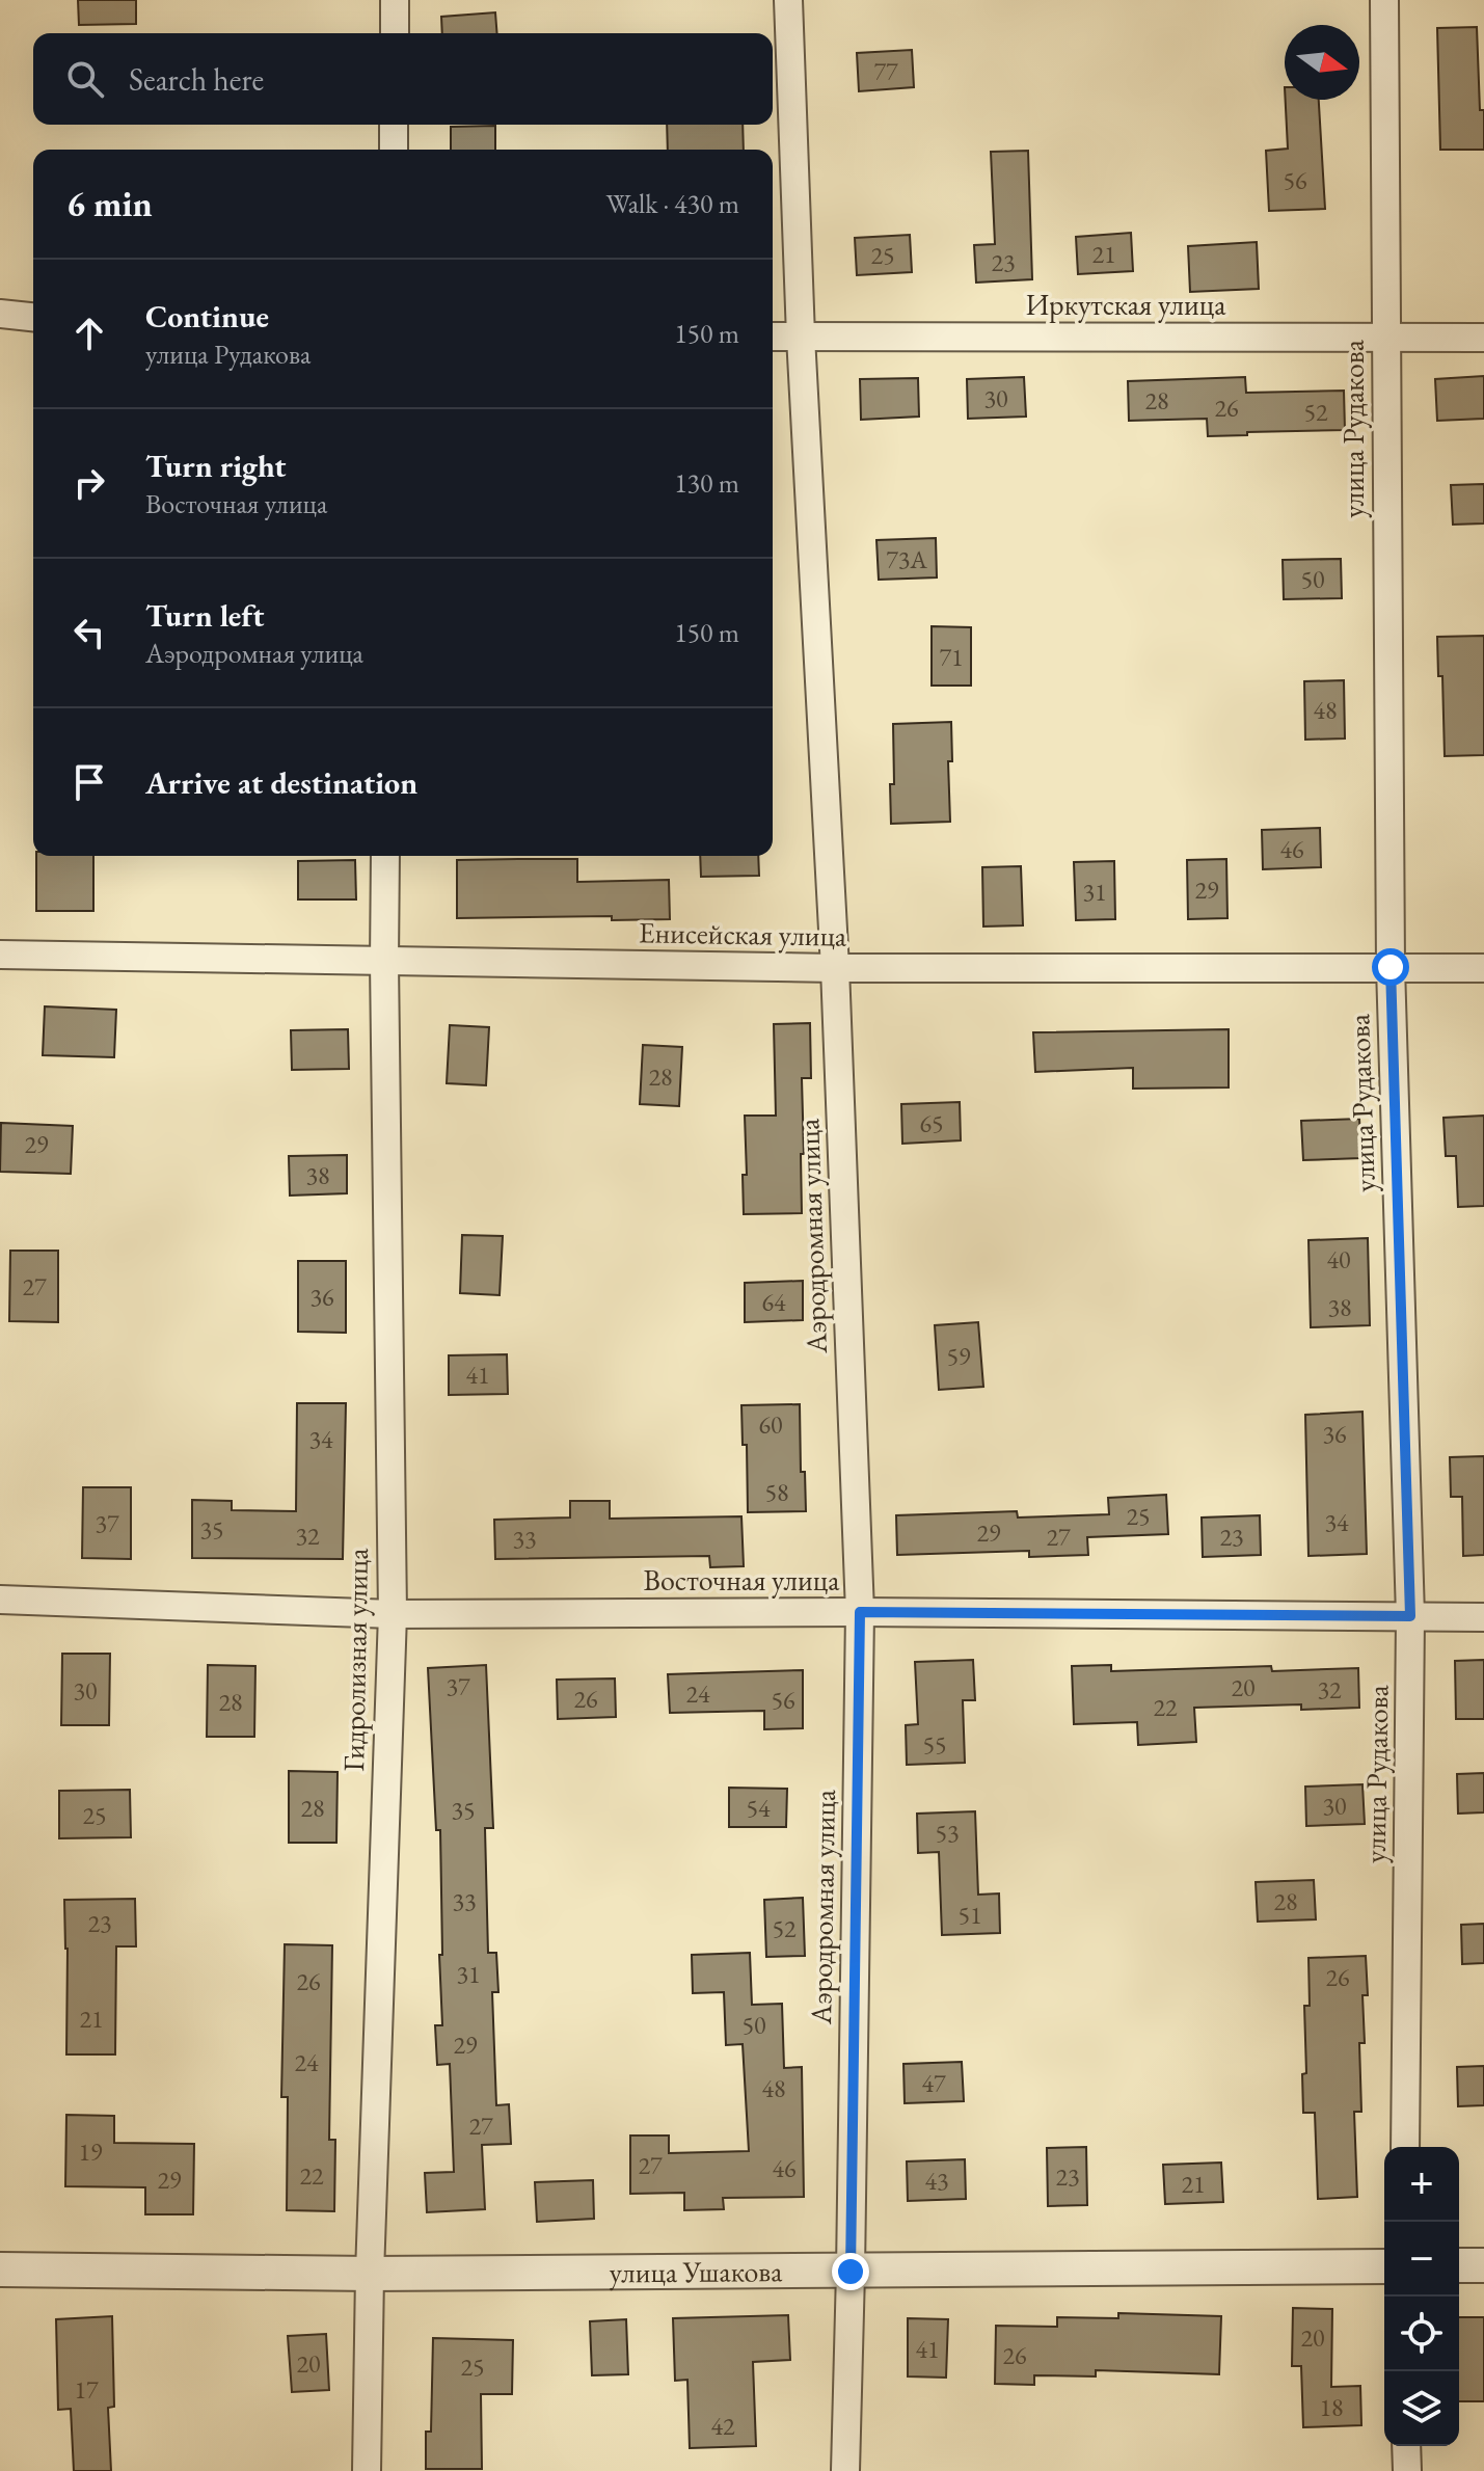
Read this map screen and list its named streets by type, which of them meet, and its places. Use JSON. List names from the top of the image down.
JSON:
{
  "streets": {
    "street": [
      "Иркутская улица",
      "улица Рудакова",
      "Енисейская улица",
      "Аэродромная улица",
      "Восточная улица",
      "Гидролизная улица",
      "улица Ушакова"
    ]
  },
  "crossings": [
    ["Иркутская улица", "улица Рудакова"],
    ["Иркутская улица", "Аэродромная улица"],
    ["улица Рудакова", "Енисейская улица"],
    ["улица Рудакова", "Восточная улица"],
    ["Енисейская улица", "Аэродромная улица"],
    ["Енисейская улица", "Гидролизная улица"],
    ["Аэродромная улица", "Восточная улица"],
    ["Аэродромная улица", "улица Ушакова"],
    ["Восточная улица", "Гидролизная улица"],
    ["Гидролизная улица", "улица Ушакова"]
  ],
  "house_numbers": [
    "77",
    "56",
    "21",
    "25",
    "23",
    "30",
    "28",
    "26",
    "52",
    "73А",
    "50",
    "71",
    "48",
    "46",
    "29",
    "31",
    "28",
    "65",
    "29",
    "38",
    "40",
    "27",
    "36",
    "64",
    "38",
    "59",
    "41",
    "60",
    "36",
    "34",
    "58",
    "25",
    "34",
    "37",
    "35",
    "29",
    "32",
    "27",
    "23",
    "33",
    "37",
    "20",
    "32",
    "30",
    "24",
    "26",
    "56",
    "28",
    "22",
    "55",
    "30",
    "28",
    "54",
    "35",
    "25",
    "53",
    "33",
    "28",
    "51",
    "23",
    "52",
    "31",
    "26",
    "26",
    "21",
    "50",
    "29",
    "24",
    "47",
    "48",
    "27",
    "19",
    "27",
    "46",
    "22",
    "23",
    "29",
    "43",
    "21",
    "20",
    "41",
    "26",
    "20",
    "25",
    "17",
    "18",
    "42"
  ],
  "north": "right",
  "page": {
    "search": "Search here",
    "heading": ["6 min", "Walk · 430 m"],
    "list": [
      ["Continue", "улица Рудакова", "150 m"],
      ["Turn right", "Восточная улица", "130 m"],
      ["Turn left", "Аэродромная улица", "150 m"],
      "Arrive at destination"
    ],
    "map_buttons": ["+", "−"]
  }
}
